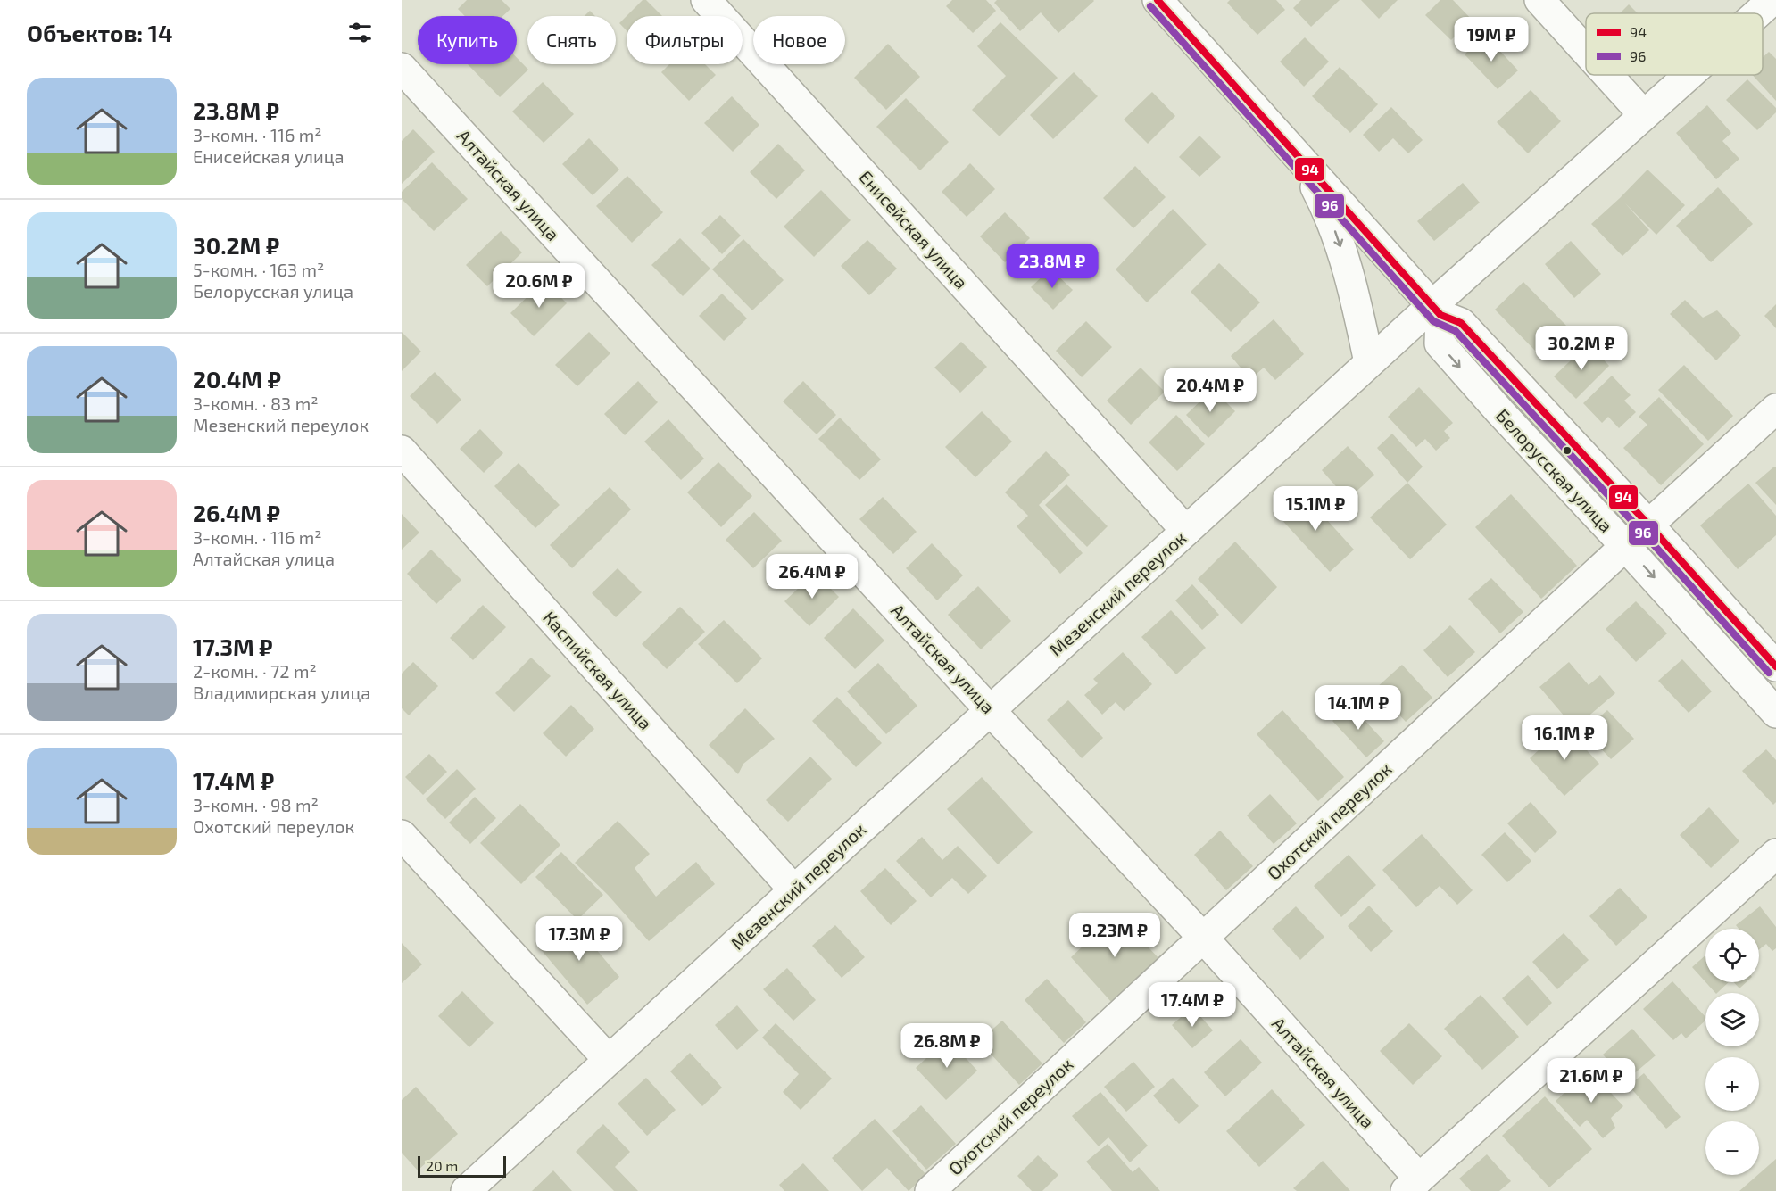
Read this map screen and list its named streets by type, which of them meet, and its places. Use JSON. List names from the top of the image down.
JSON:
{
  "streets": {
    "street": [
      "Алтайская улица",
      "Енисейская улица",
      "Белорусская улица",
      "Мезенский переулок",
      "Каспийская улица",
      "Охотский переулок"
    ]
  },
  "crossings": [
    ["Алтайская улица", "Мезенский переулок"],
    ["Алтайская улица", "Охотский переулок"],
    ["Енисейская улица", "Мезенский переулок"],
    ["Белорусская улица", "Мезенский переулок"],
    ["Белорусская улица", "Охотский переулок"],
    ["Мезенский переулок", "Каспийская улица"]
  ],
  "lines": ["transit line 94", "transit line 96"],
  "legend": ["94", "96"],
  "scale_bar": "20 m",
  "page": {
    "heading": "Объектов: 14",
    "chip": [
      "Купить",
      "Снять",
      "Фильтры",
      "Новое"
    ],
    "price": [
      "19M ₽",
      "23.8M ₽",
      "20.6M ₽",
      "30.2M ₽",
      "20.4M ₽",
      "15.1M ₽",
      "26.4M ₽",
      "14.1M ₽",
      "16.1M ₽",
      "9.23M ₽",
      "17.3M ₽",
      "17.4M ₽",
      "26.8M ₽",
      "21.6M ₽"
    ],
    "list": [
      {
        "name": "23.8M ₽",
        "note": "3-комн. · 116 m² · Енисейская улица"
      },
      {
        "name": "30.2M ₽",
        "note": "5-комн. · 163 m² · Белорусская улица"
      },
      {
        "name": "20.4M ₽",
        "note": "3-комн. · 83 m² · Мезенский переулок"
      },
      {
        "name": "26.4M ₽",
        "note": "3-комн. · 116 m² · Алтайская улица"
      },
      {
        "name": "17.3M ₽",
        "note": "2-комн. · 72 m² · Владимирская улица"
      },
      {
        "name": "17.4M ₽",
        "note": "3-комн. · 98 m² · Охотский переулок"
      }
    ],
    "map_buttons": ["+", "−"],
    "scale": "20 m"
  }
}
